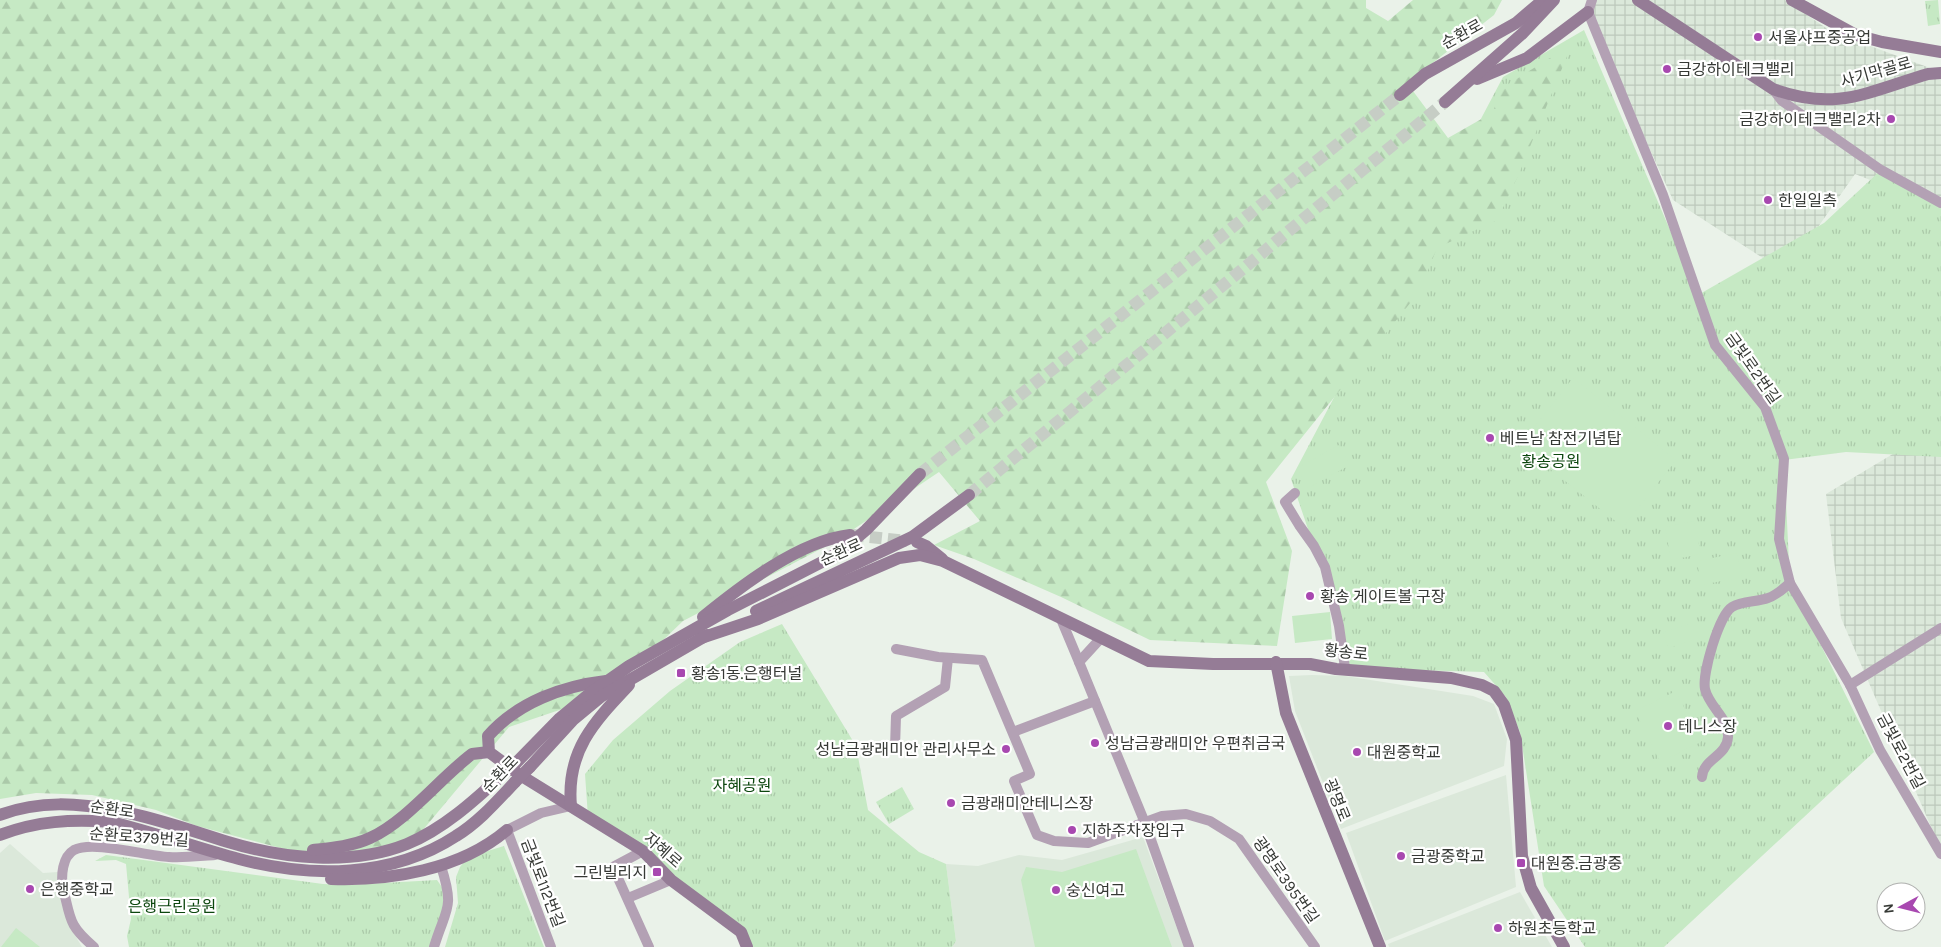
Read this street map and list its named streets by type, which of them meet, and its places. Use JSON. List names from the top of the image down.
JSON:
{
  "streets": {
    "main road": [
      "순환로",
      "사기막골로",
      "황송로",
      "광명로",
      "자혜로"
    ],
    "street": [
      "금빛로2번길",
      "순환로379번길",
      "광명로395번길",
      "금빛로112번길"
    ]
  },
  "crossings": [
    ["순환로", "순환로379번길"],
    ["황송로", "광명로"]
  ],
  "parks": ["황송공원", "자혜공원", "은행근린공원"],
  "places": {
    "other": [
      "서울샤프중공업",
      "금강하이테크밸리",
      "금강하이테크밸리2차",
      "한일일측",
      "베트남 참전기념탑",
      "황송 게이트볼 구장",
      "테니스장",
      "성남금광래미안 우편취금국",
      "성남금광래미안 관리사무소",
      "대원중학교",
      "금광래미안테니스장",
      "지하주차장입구",
      "금광중학교",
      "은행중학교",
      "숭신여고",
      "하원초등학교"
    ],
    "transit": ["황송1동.은행터널", "대원중.금광중", "그린빌리지"]
  },
  "north": "left"
}
